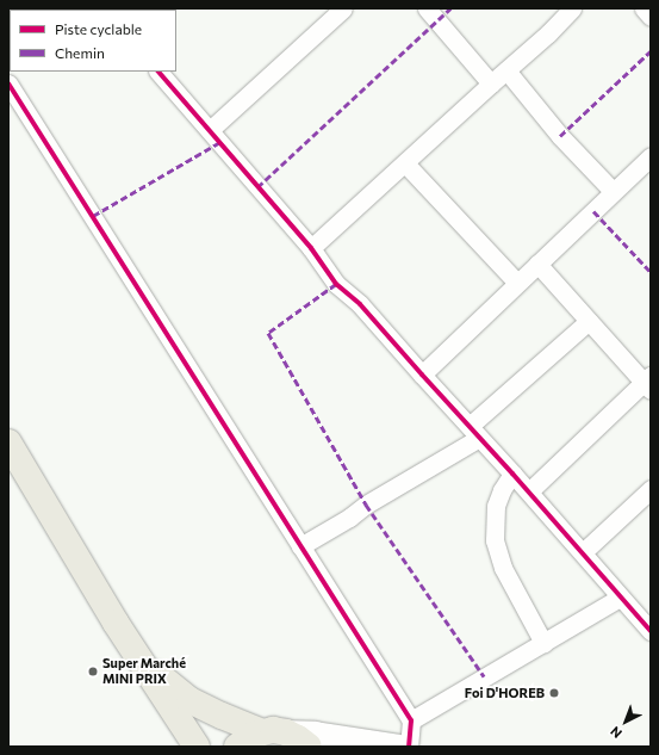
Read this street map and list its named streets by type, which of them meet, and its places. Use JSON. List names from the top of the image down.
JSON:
{
  "places": ["Super Marché MINI PRIX", "Foi D'HOREB"],
  "legend": ["Piste cyclable", "Chemin"],
  "north": "bottom left"
}
